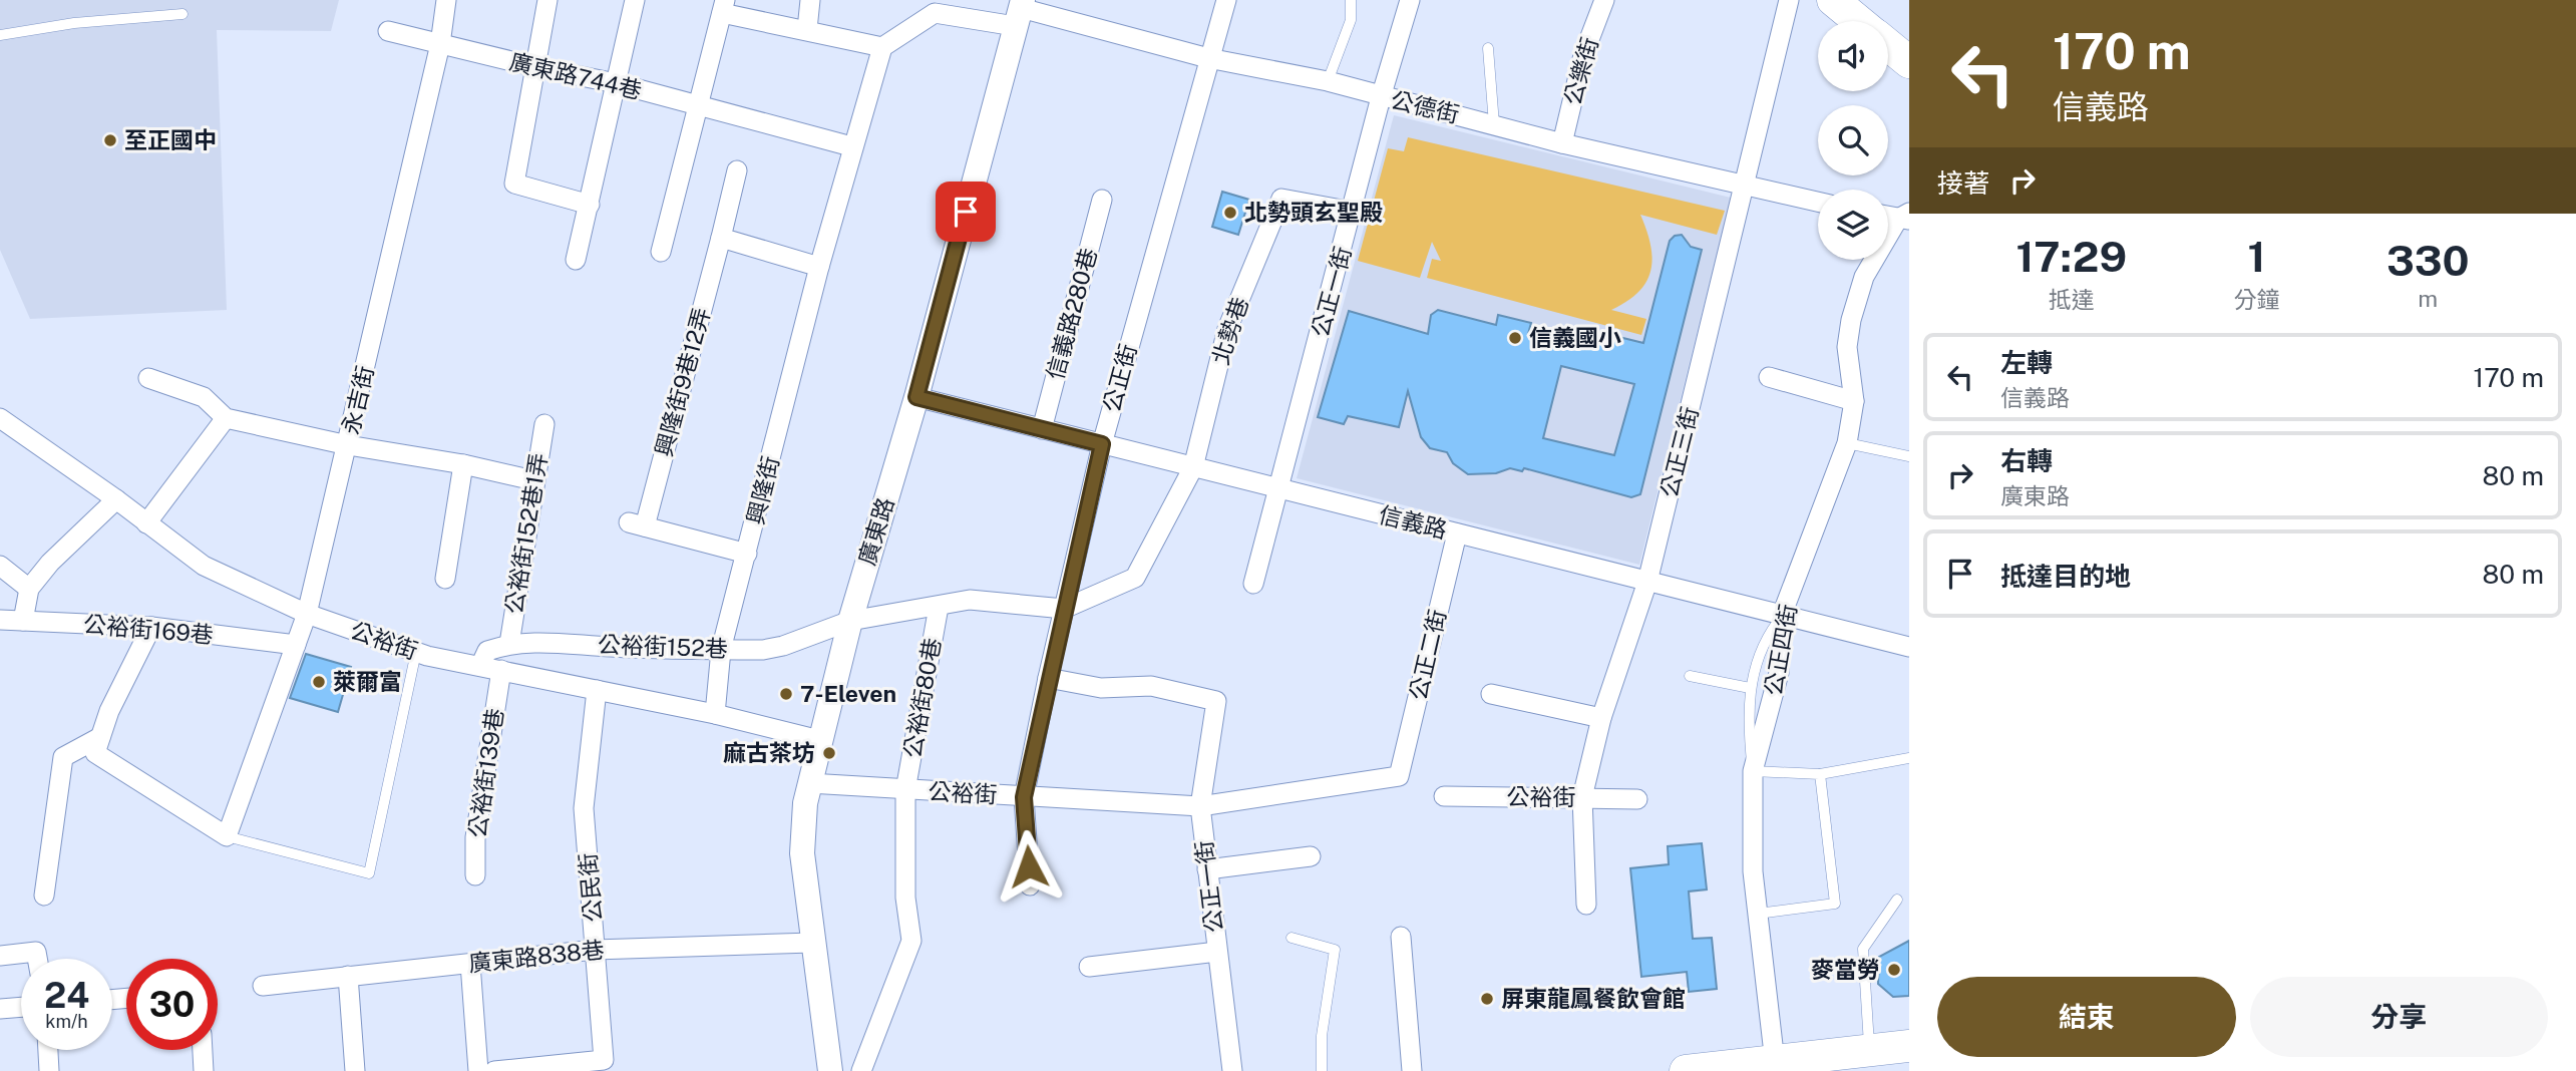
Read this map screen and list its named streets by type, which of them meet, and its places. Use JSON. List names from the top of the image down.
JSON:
{
  "streets": {
    "street": [
      "公樂街",
      "廣東路744巷",
      "公德街",
      "公正一街",
      "信義路280巷",
      "北勢巷",
      "公正街",
      "興隆街9巷12弄",
      "永吉街",
      "公正三街",
      "興隆街",
      "信義路",
      "廣東路",
      "公裕街152巷1弄",
      "公裕街169巷",
      "公裕街",
      "公裕街152巷",
      "公正四街",
      "公正二街",
      "公裕街80巷",
      "公裕街139巷",
      "公民街",
      "廣東路838巷"
    ]
  },
  "crossings": [
    ["公樂街", "公德街"],
    ["廣東路744巷", "永吉街"],
    ["公德街", "公正一街"],
    ["公德街", "公正街"],
    ["公德街", "公正三街"],
    ["公德街", "廣東路"],
    ["公正一街", "北勢巷"],
    ["公正一街", "公正街"],
    ["公正一街", "信義路"],
    ["公正一街", "公裕街"],
    ["信義路280巷", "信義路"],
    ["北勢巷", "公正街"],
    ["北勢巷", "信義路"],
    ["北勢巷", "公裕街152巷"],
    ["公正街", "信義路"],
    ["公正街", "公裕街"],
    ["公正街", "公裕街152巷"],
    ["興隆街9巷12弄", "興隆街"],
    ["永吉街", "公裕街169巷"],
    ["永吉街", "公裕街"],
    ["公正三街", "信義路"],
    ["公正三街", "公裕街"],
    ["興隆街", "公裕街"],
    ["興隆街", "公裕街152巷"],
    ["信義路", "廣東路"],
    ["信義路", "公正四街"],
    ["信義路", "公正二街"],
    ["廣東路", "公裕街"],
    ["廣東路", "公裕街152巷"],
    ["廣東路", "廣東路838巷"],
    ["公裕街152巷1弄", "公裕街152巷"],
    ["公裕街", "公正二街"],
    ["公裕街", "公裕街80巷"],
    ["公裕街", "公裕街139巷"],
    ["公裕街", "公民街"],
    ["公裕街152巷", "公裕街80巷"],
    ["公民街", "廣東路838巷"]
  ],
  "places": [
    "至正國中",
    "北勢頭玄聖殿",
    "信義國小",
    "萊爾富",
    "7-Eleven",
    "麻古茶坊",
    "麥當勞",
    "屏東龍鳳餐飲會館"
  ],
  "page": {
    "turn": ["170 m", "信義路"],
    "then": "接著",
    "eta": [
      "17:29",
      "抵達",
      "1",
      "分鐘",
      "330",
      "m"
    ],
    "list": [
      {
        "name": "左轉",
        "note": "信義路",
        "value": "170 m"
      },
      {
        "name": "右轉",
        "note": "廣東路",
        "value": "80 m"
      },
      {
        "name": "抵達目的地",
        "value": "80 m"
      }
    ],
    "speed": "24 km/h",
    "limit": "30",
    "buttons": ["結束", "分享"]
  }
}
